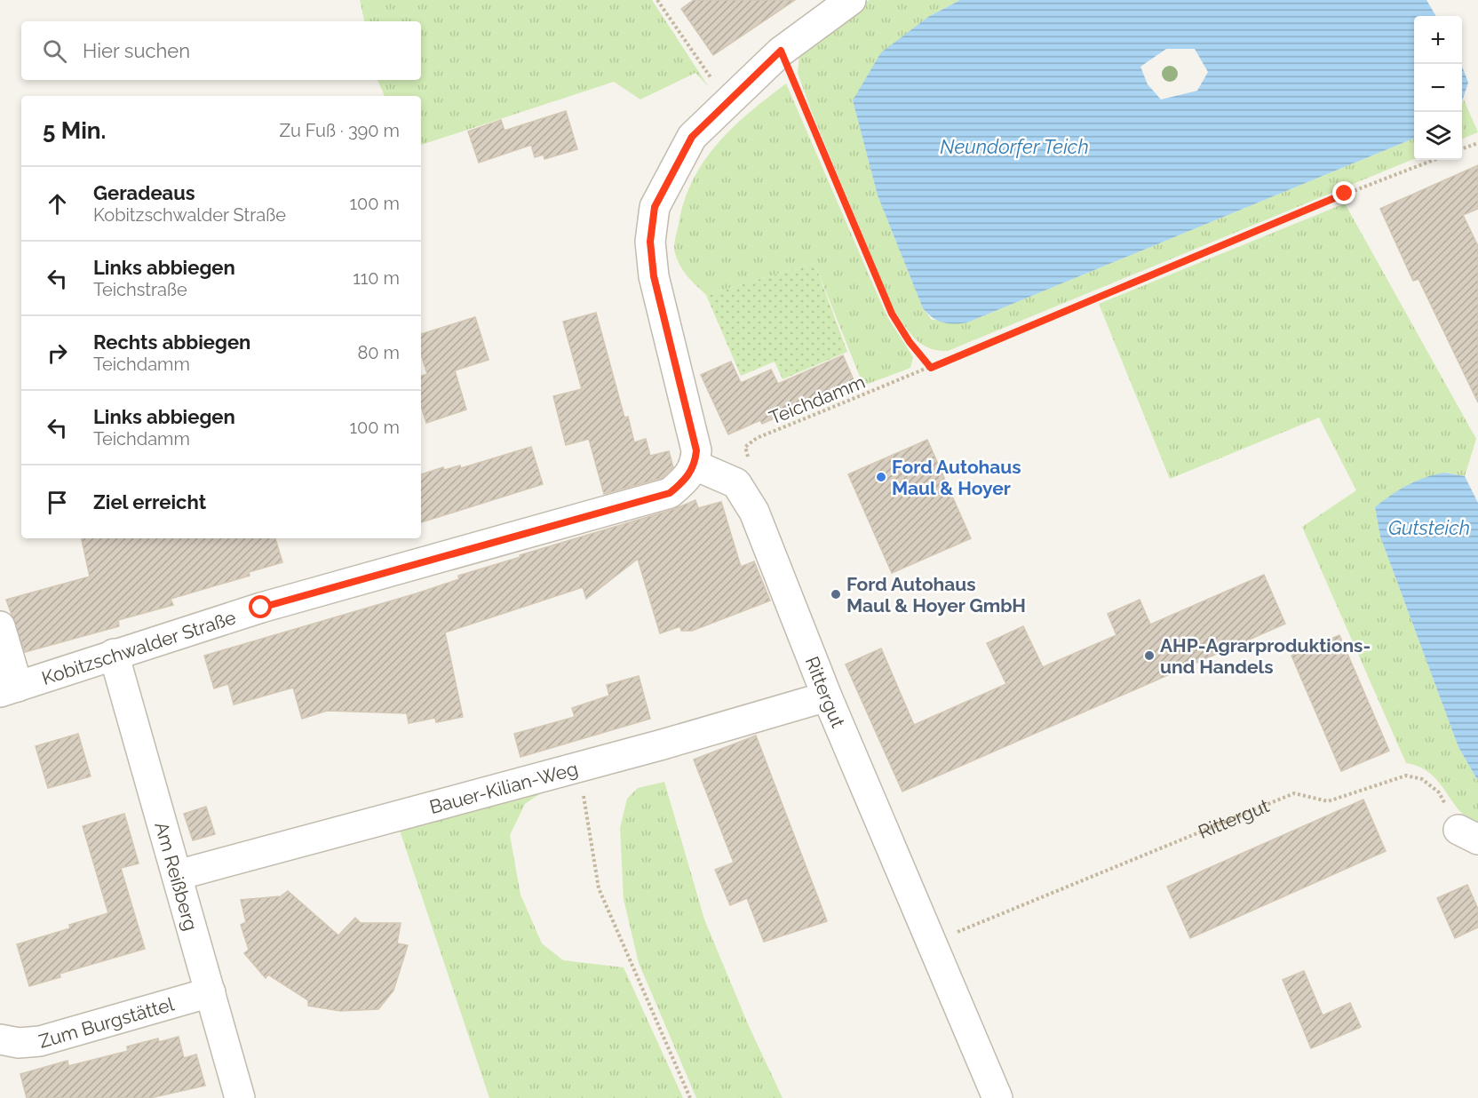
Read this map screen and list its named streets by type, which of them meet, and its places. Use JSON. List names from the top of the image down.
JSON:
{
  "streets": {
    "street": [
      "Kobitzschwalder Straße",
      "Rittergut",
      "Bauer-Kilian-Weg",
      "Am Reißberg",
      "Zum Burgstättel"
    ],
    "path": ["Teichdamm"]
  },
  "crossings": [
    ["Kobitzschwalder Straße", "Rittergut"],
    ["Kobitzschwalder Straße", "Am Reißberg"],
    ["Rittergut", "Bauer-Kilian-Weg"],
    ["Bauer-Kilian-Weg", "Am Reißberg"],
    ["Am Reißberg", "Zum Burgstättel"]
  ],
  "water": ["Neundorfer Teich", "Gutsteich"],
  "places": ["Ford Autohaus Maul & Hoyer", "Ford Autohaus Maul & Hoyer GmbH", "AHP-Agrarproduktions- und Handels"],
  "page": {
    "map_buttons": ["+", "−"],
    "search": "Hier suchen",
    "heading": ["5 Min.", "Zu Fuß · 390 m"],
    "list": [
      ["Geradeaus", "Kobitzschwalder Straße", "100 m"],
      ["Links abbiegen", "Teichstraße", "110 m"],
      ["Rechts abbiegen", "Teichdamm", "80 m"],
      ["Links abbiegen", "Teichdamm", "100 m"],
      "Ziel erreicht"
    ]
  }
}
